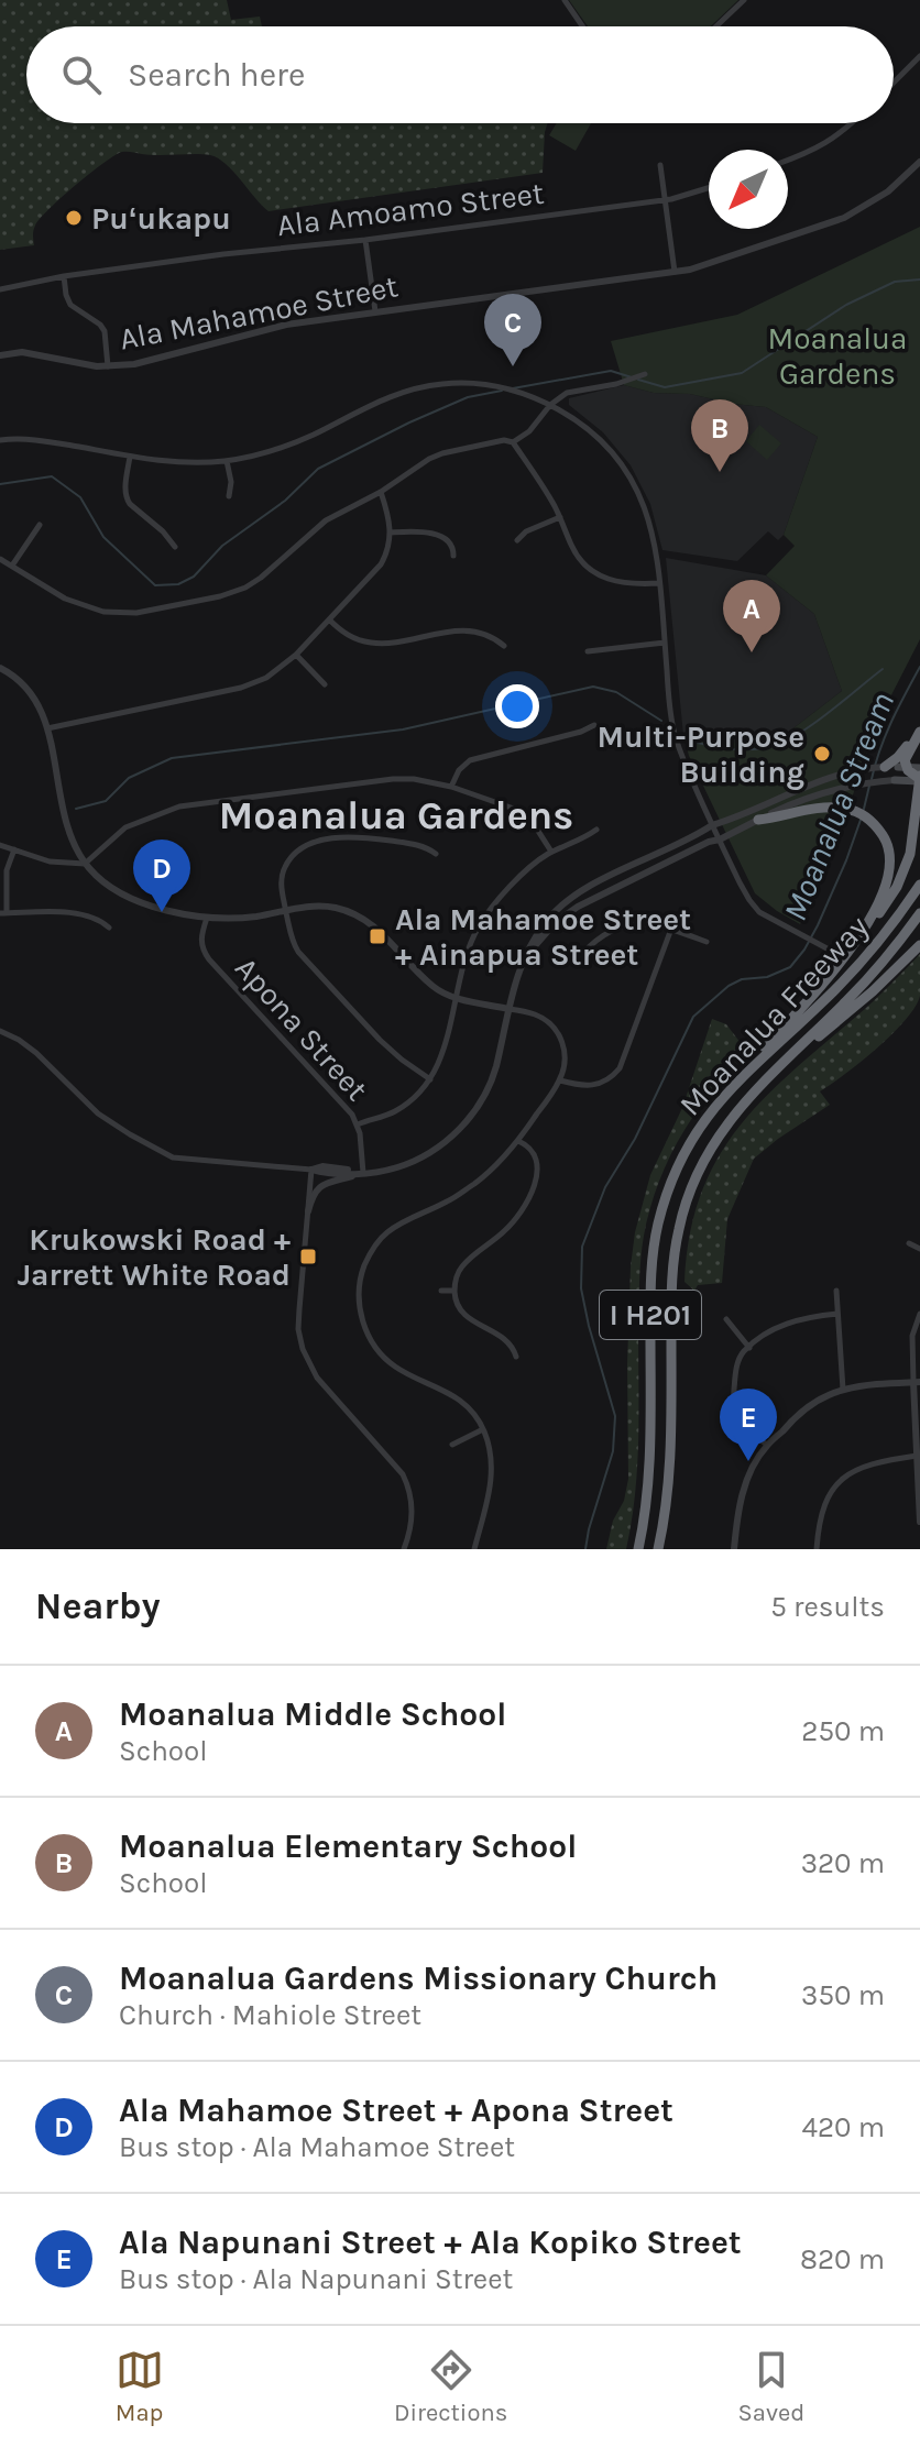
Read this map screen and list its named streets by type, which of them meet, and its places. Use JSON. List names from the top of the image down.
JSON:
{
  "streets": {
    "highway": ["Moanalua Freeway", "I H201"],
    "street": ["Ala Amoamo Street", "Ala Mahamoe Street", "Apona Street"]
  },
  "districts": ["Moanalua Gardens"],
  "water": ["Moanalua Stream"],
  "parks": ["Moanalua Gardens"],
  "places": {
    "other": ["Puʻukapu", "Multi-Purpose Building"],
    "transit": ["Ala Mahamoe Street + Ainapua Street", "Krukowski Road + Jarrett White Road"]
  },
  "north": "bottom left",
  "page": {
    "search": "Search here",
    "pins": [
      "C",
      "B",
      "A",
      "D",
      "E"
    ],
    "heading": ["Nearby", "5 results"],
    "list": [
      {
        "mark": "A",
        "name": "Moanalua Middle School",
        "note": "School",
        "value": "250 m"
      },
      {
        "mark": "B",
        "name": "Moanalua Elementary School",
        "note": "School",
        "value": "320 m"
      },
      {
        "mark": "C",
        "name": "Moanalua Gardens Missionary Church",
        "note": "Church · Mahiole Street",
        "value": "350 m"
      },
      {
        "mark": "D",
        "name": "Ala Mahamoe Street + Apona Street",
        "note": "Bus stop · Ala Mahamoe Street",
        "value": "420 m"
      },
      {
        "mark": "E",
        "name": "Ala Napunani Street + Ala Kopiko Street",
        "note": "Bus stop · Ala Napunani Street",
        "value": "820 m"
      }
    ],
    "nav": ["Map", "Directions", "Saved"]
  }
}
